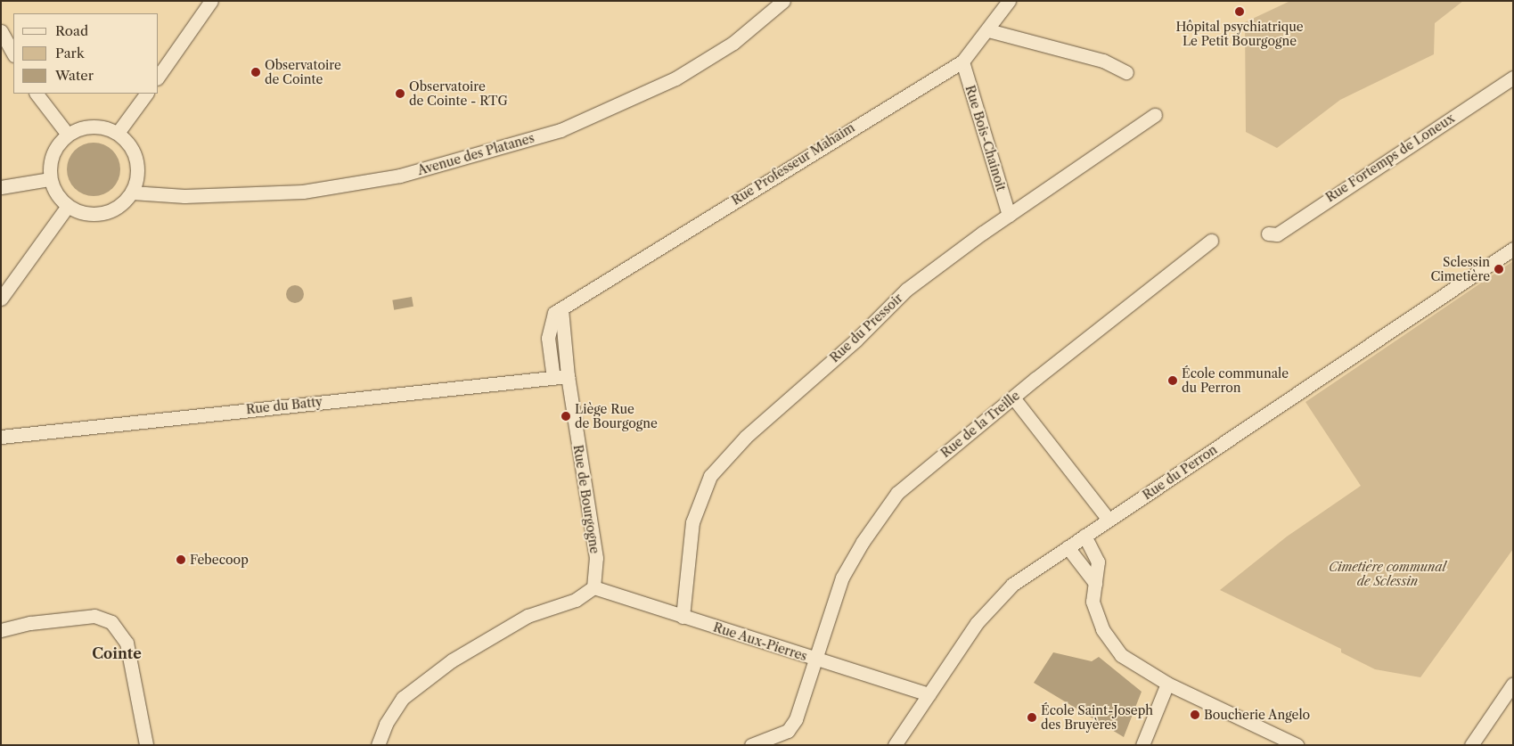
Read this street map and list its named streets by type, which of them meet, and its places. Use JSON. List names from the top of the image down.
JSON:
{
  "streets": {
    "street": [
      "Rue Bois-Chainoit",
      "Avenue des Platanes",
      "Rue Fortemps de Loneux",
      "Rue Professeur Mahaim",
      "Rue du Pressoir",
      "Rue du Batty",
      "Rue de la Treille",
      "Rue du Perron",
      "Rue de Bourgogne",
      "Rue Aux-Pierres"
    ]
  },
  "crossings": [
    ["Rue Bois-Chainoit", "Rue Professeur Mahaim"],
    ["Rue Bois-Chainoit", "Rue du Pressoir"],
    ["Rue Professeur Mahaim", "Rue du Batty"],
    ["Rue Professeur Mahaim", "Rue de Bourgogne"],
    ["Rue du Pressoir", "Rue Aux-Pierres"],
    ["Rue du Batty", "Rue de Bourgogne"],
    ["Rue de la Treille", "Rue Aux-Pierres"],
    ["Rue du Perron", "Rue Aux-Pierres"],
    ["Rue de Bourgogne", "Rue Aux-Pierres"]
  ],
  "districts": ["Cointe"],
  "parks": ["Cimetière communal de Sclessin"],
  "places": [
    "Hôpital psychiatrique Le Petit Bourgogne",
    "Observatoire de Cointe",
    "Observatoire de Cointe - RTG",
    "Sclessin Cimetière",
    "École communale du Perron",
    "Liège Rue de Bourgogne",
    "Febecoop",
    "Boucherie Angelo",
    "École Saint-Joseph des Bruyères"
  ],
  "legend": ["Road", "Park", "Water"]
}
